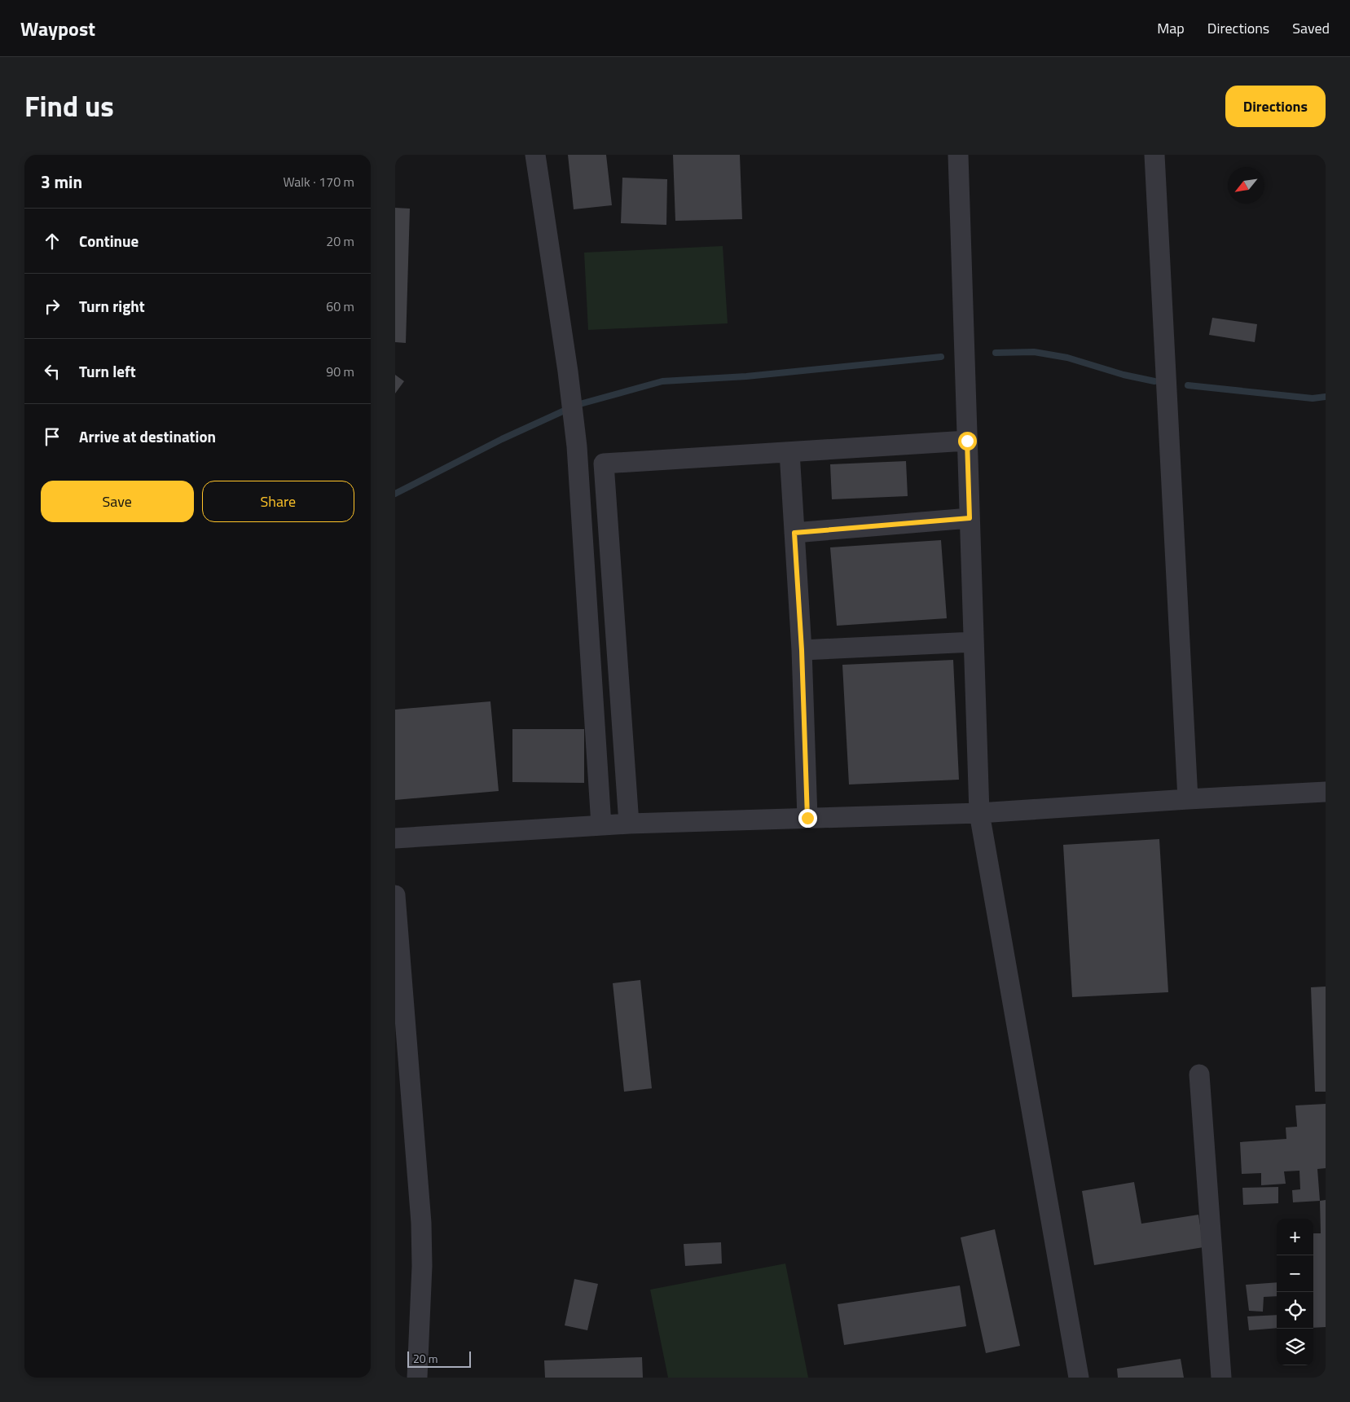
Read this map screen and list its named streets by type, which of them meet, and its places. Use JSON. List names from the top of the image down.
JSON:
{
  "scale_bar": "20 m",
  "north": "bottom left",
  "page": {
    "header": "Waypost",
    "nav": ["Map", "Directions", "Saved"],
    "title": "Find us",
    "buttons": [
      "Directions",
      ["Save", "Share"]
    ],
    "heading": ["3 min", "Walk · 170 m"],
    "list": [
      ["Continue", "20 m"],
      ["Turn right", "60 m"],
      ["Turn left", "90 m"],
      "Arrive at destination"
    ],
    "map_buttons": ["+", "−"],
    "scale": "20 m"
  }
}
